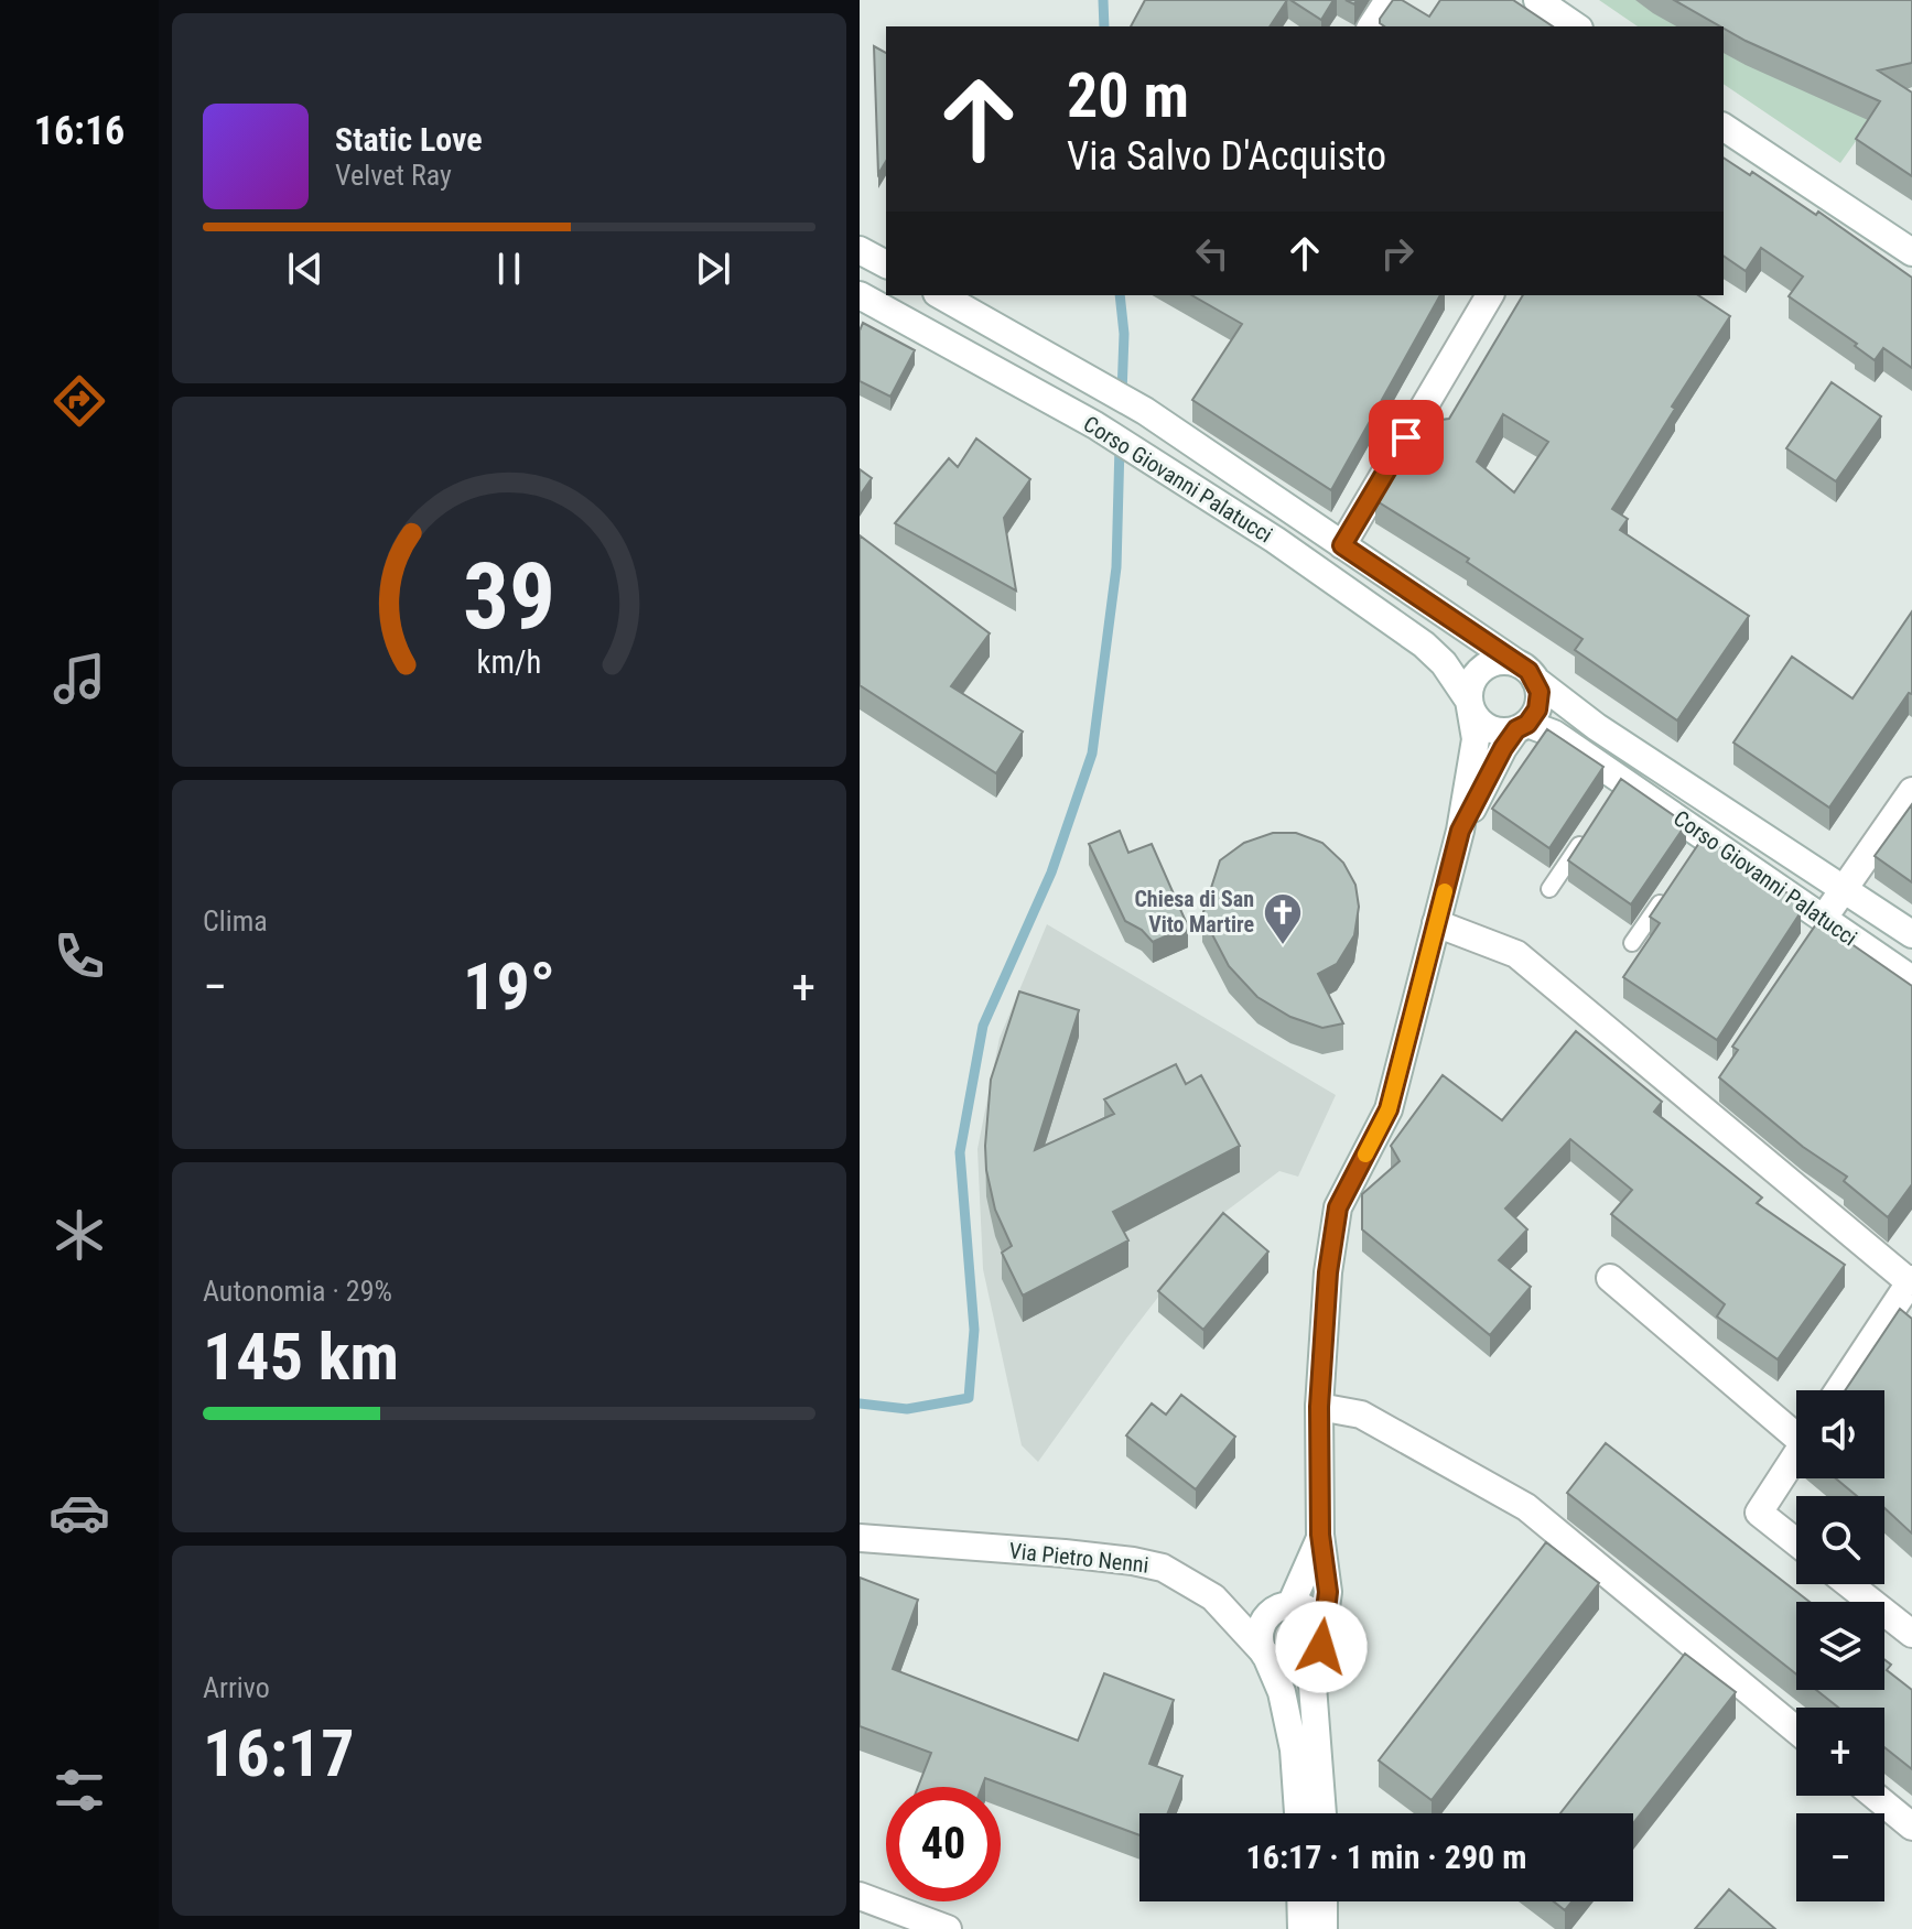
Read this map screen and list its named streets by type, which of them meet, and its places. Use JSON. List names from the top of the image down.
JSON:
{
  "streets": {
    "street": ["Corso Giovanni Palatucci", "Via Pietro Nenni"]
  },
  "places": {
    "church": ["Chiesa di San Vito Martire"]
  },
  "page": {
    "tabs": "16:16",
    "turn": ["20 m", "Via Salvo D'Acquisto"],
    "song": ["Static Love", "Velvet Ray"],
    "tile": [
      "Clima",
      ["Autonomia · 29%", "145 km"],
      ["Arrivo", "16:17"]
    ],
    "heat": ["−", "19°", "+"],
    "map_buttons": ["+", "−"],
    "limit": "40",
    "trip": "16:17 · 1 min · 290 m",
    "gauge": ["39", "km/h"]
  }
}
